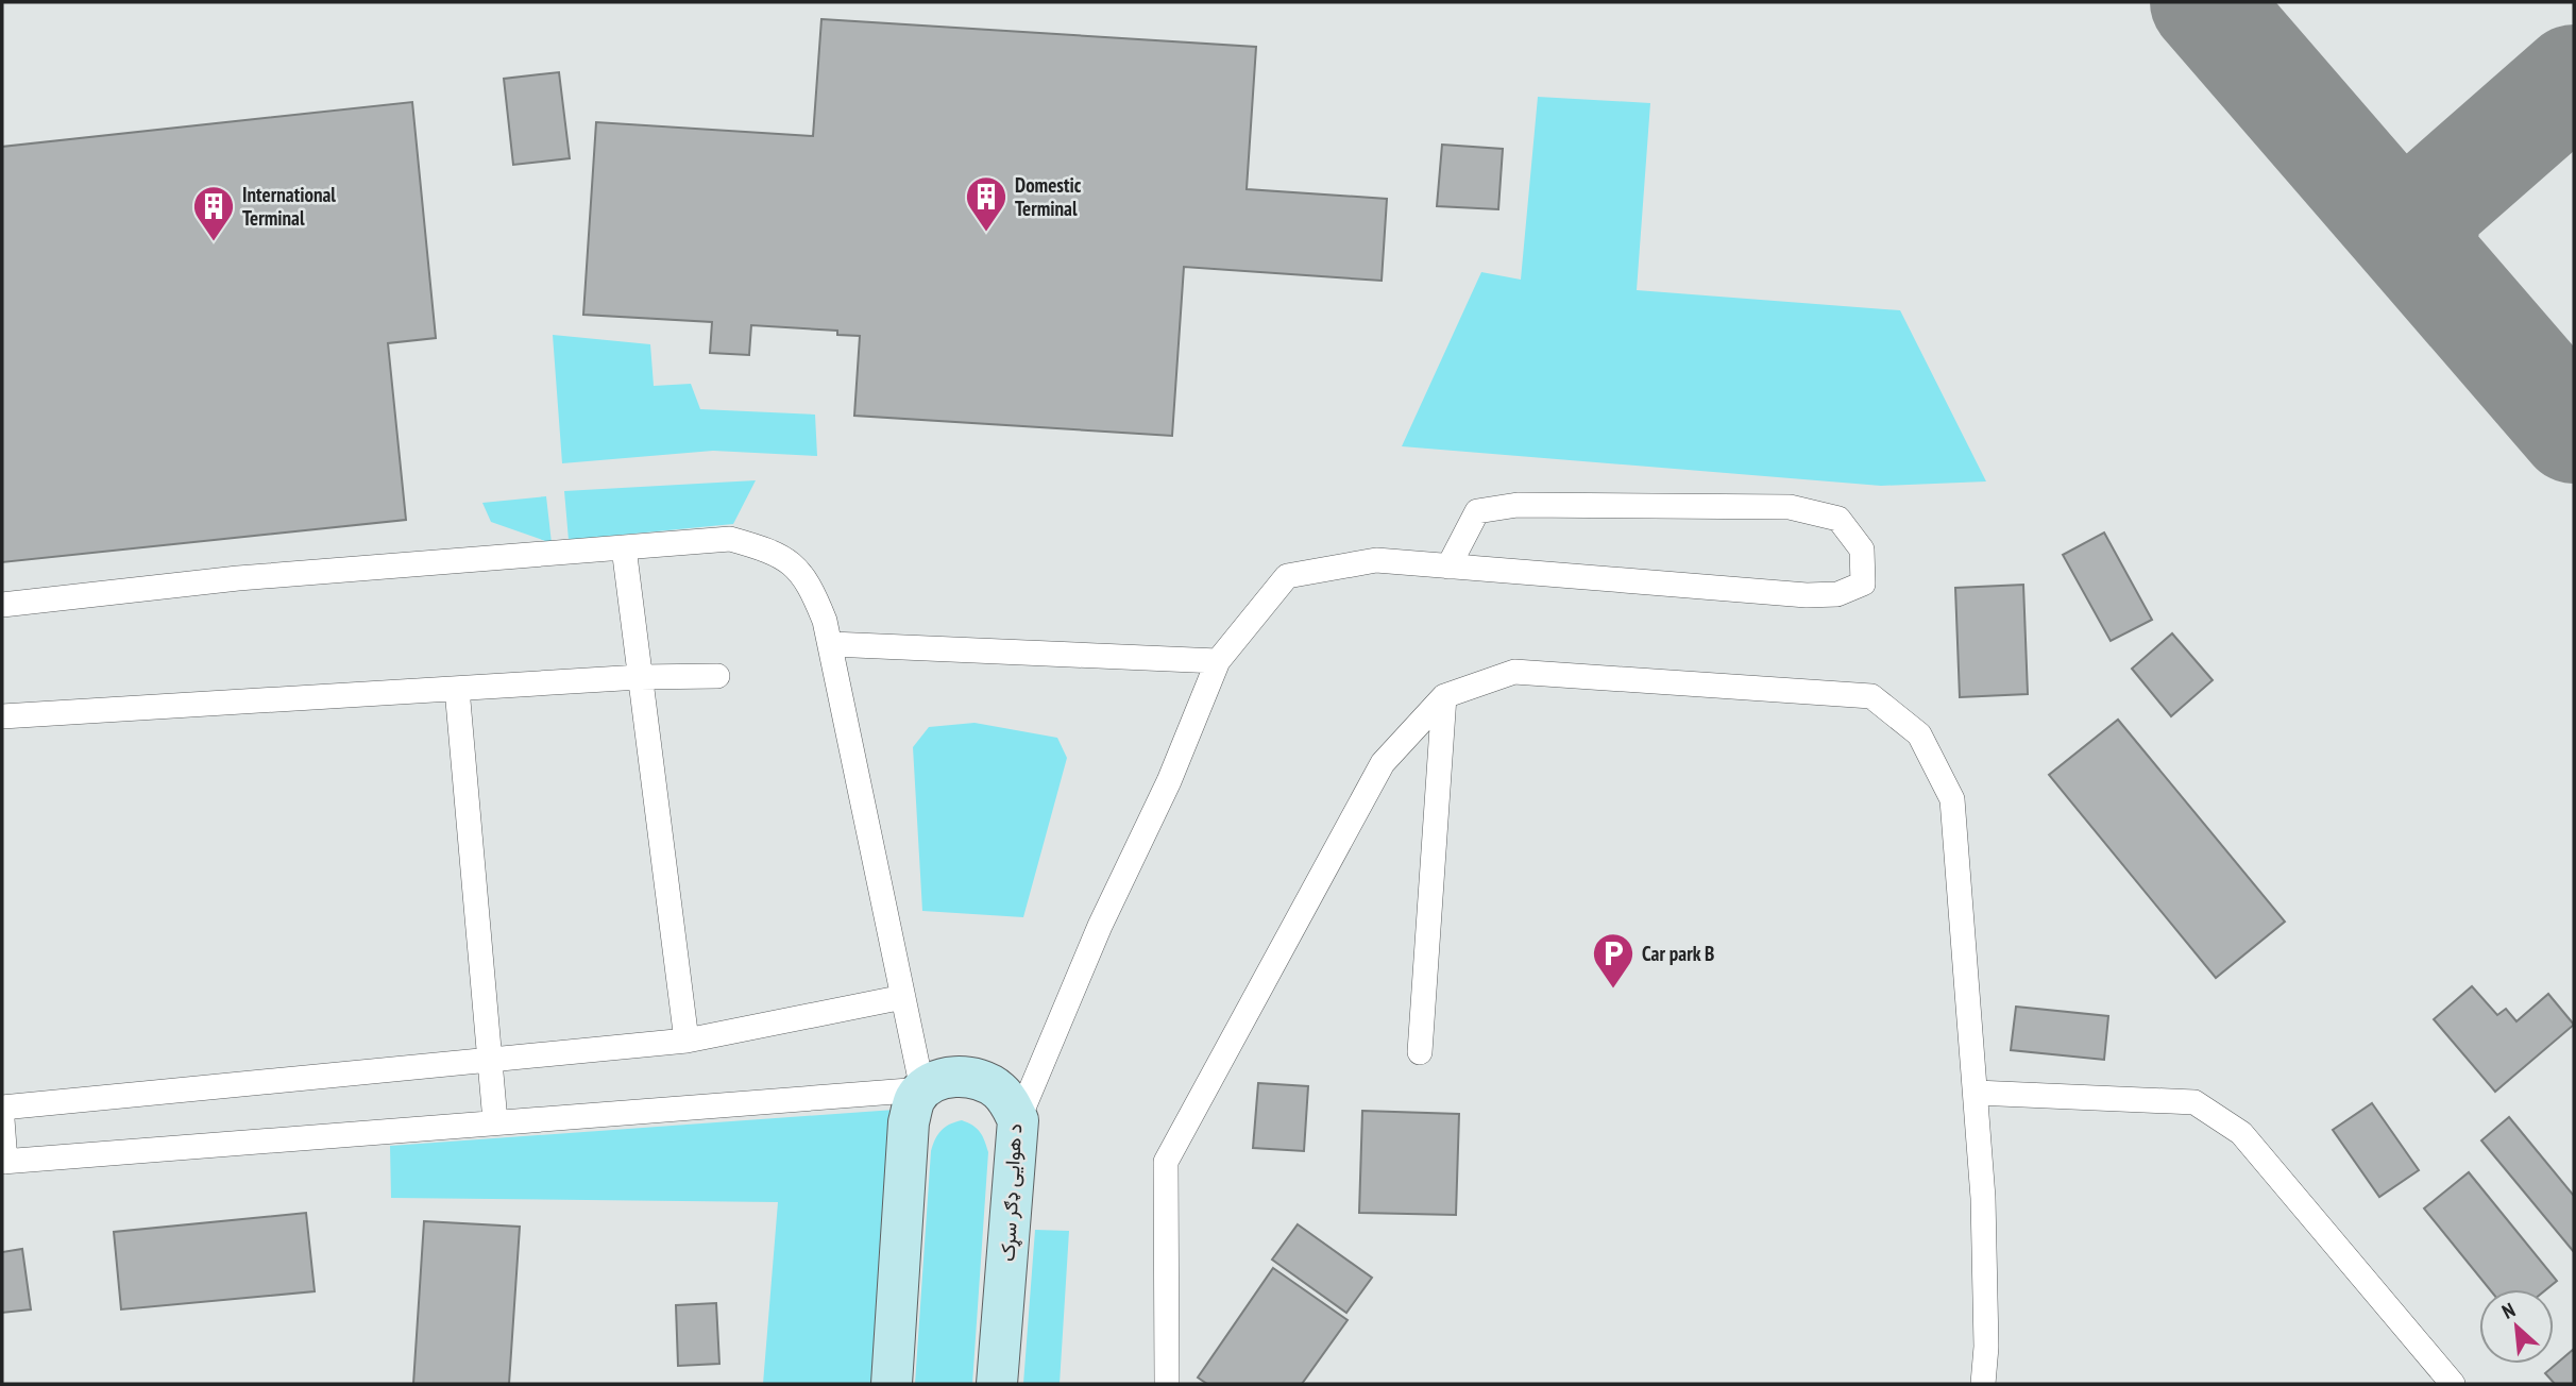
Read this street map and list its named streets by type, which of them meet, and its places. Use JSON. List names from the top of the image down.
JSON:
{
  "streets": {
    "main road": ["د هوایی ډګر سړک"]
  },
  "places": {
    "building": ["Domestic Terminal", "International Terminal"],
    "parking": ["Car park B"]
  },
  "north": "top left"
}
